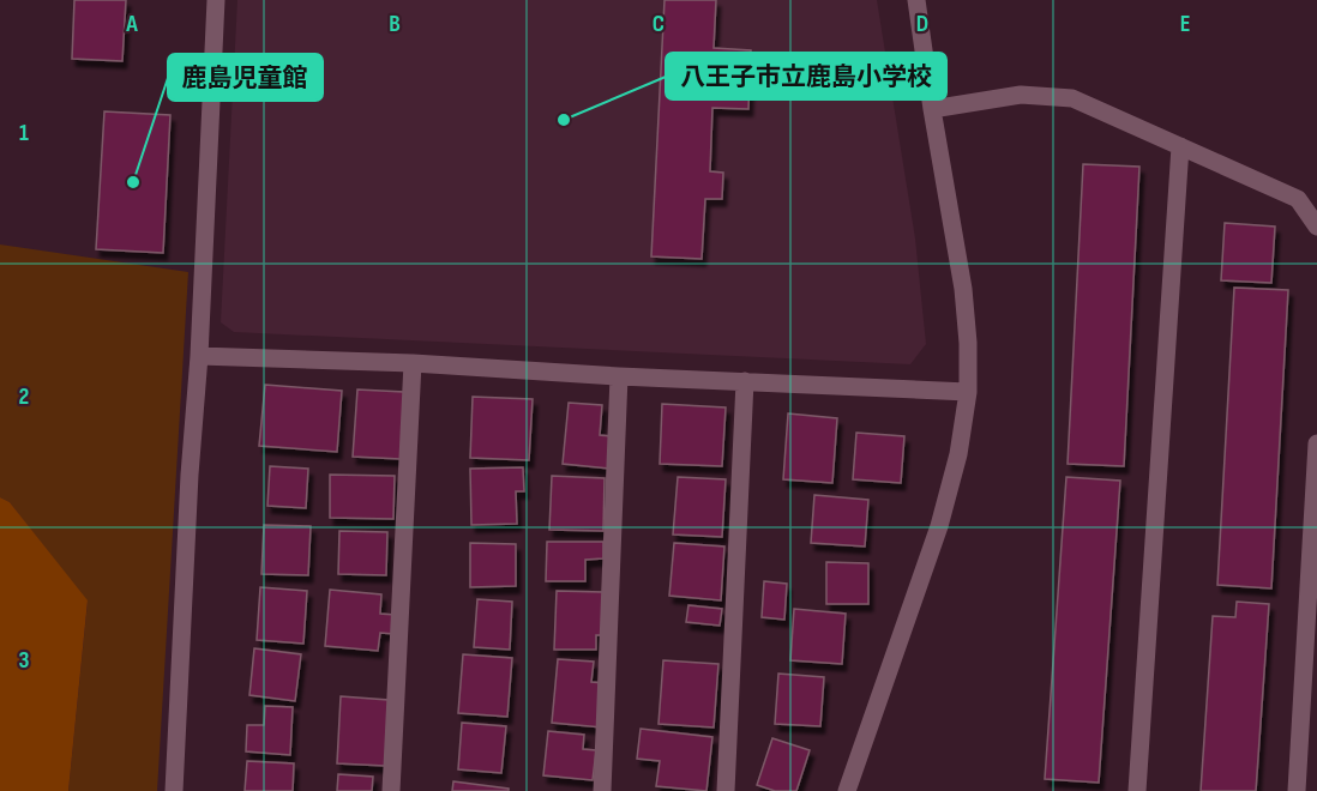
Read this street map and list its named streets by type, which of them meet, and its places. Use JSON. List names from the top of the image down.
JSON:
{
  "places": ["八王子市立鹿島小学校", "鹿島児童館"],
  "grid": {
    "columns": [
      "A",
      "B",
      "C",
      "D",
      "E"
    ],
    "rows": ["1", "2", "3"]
  }
}
